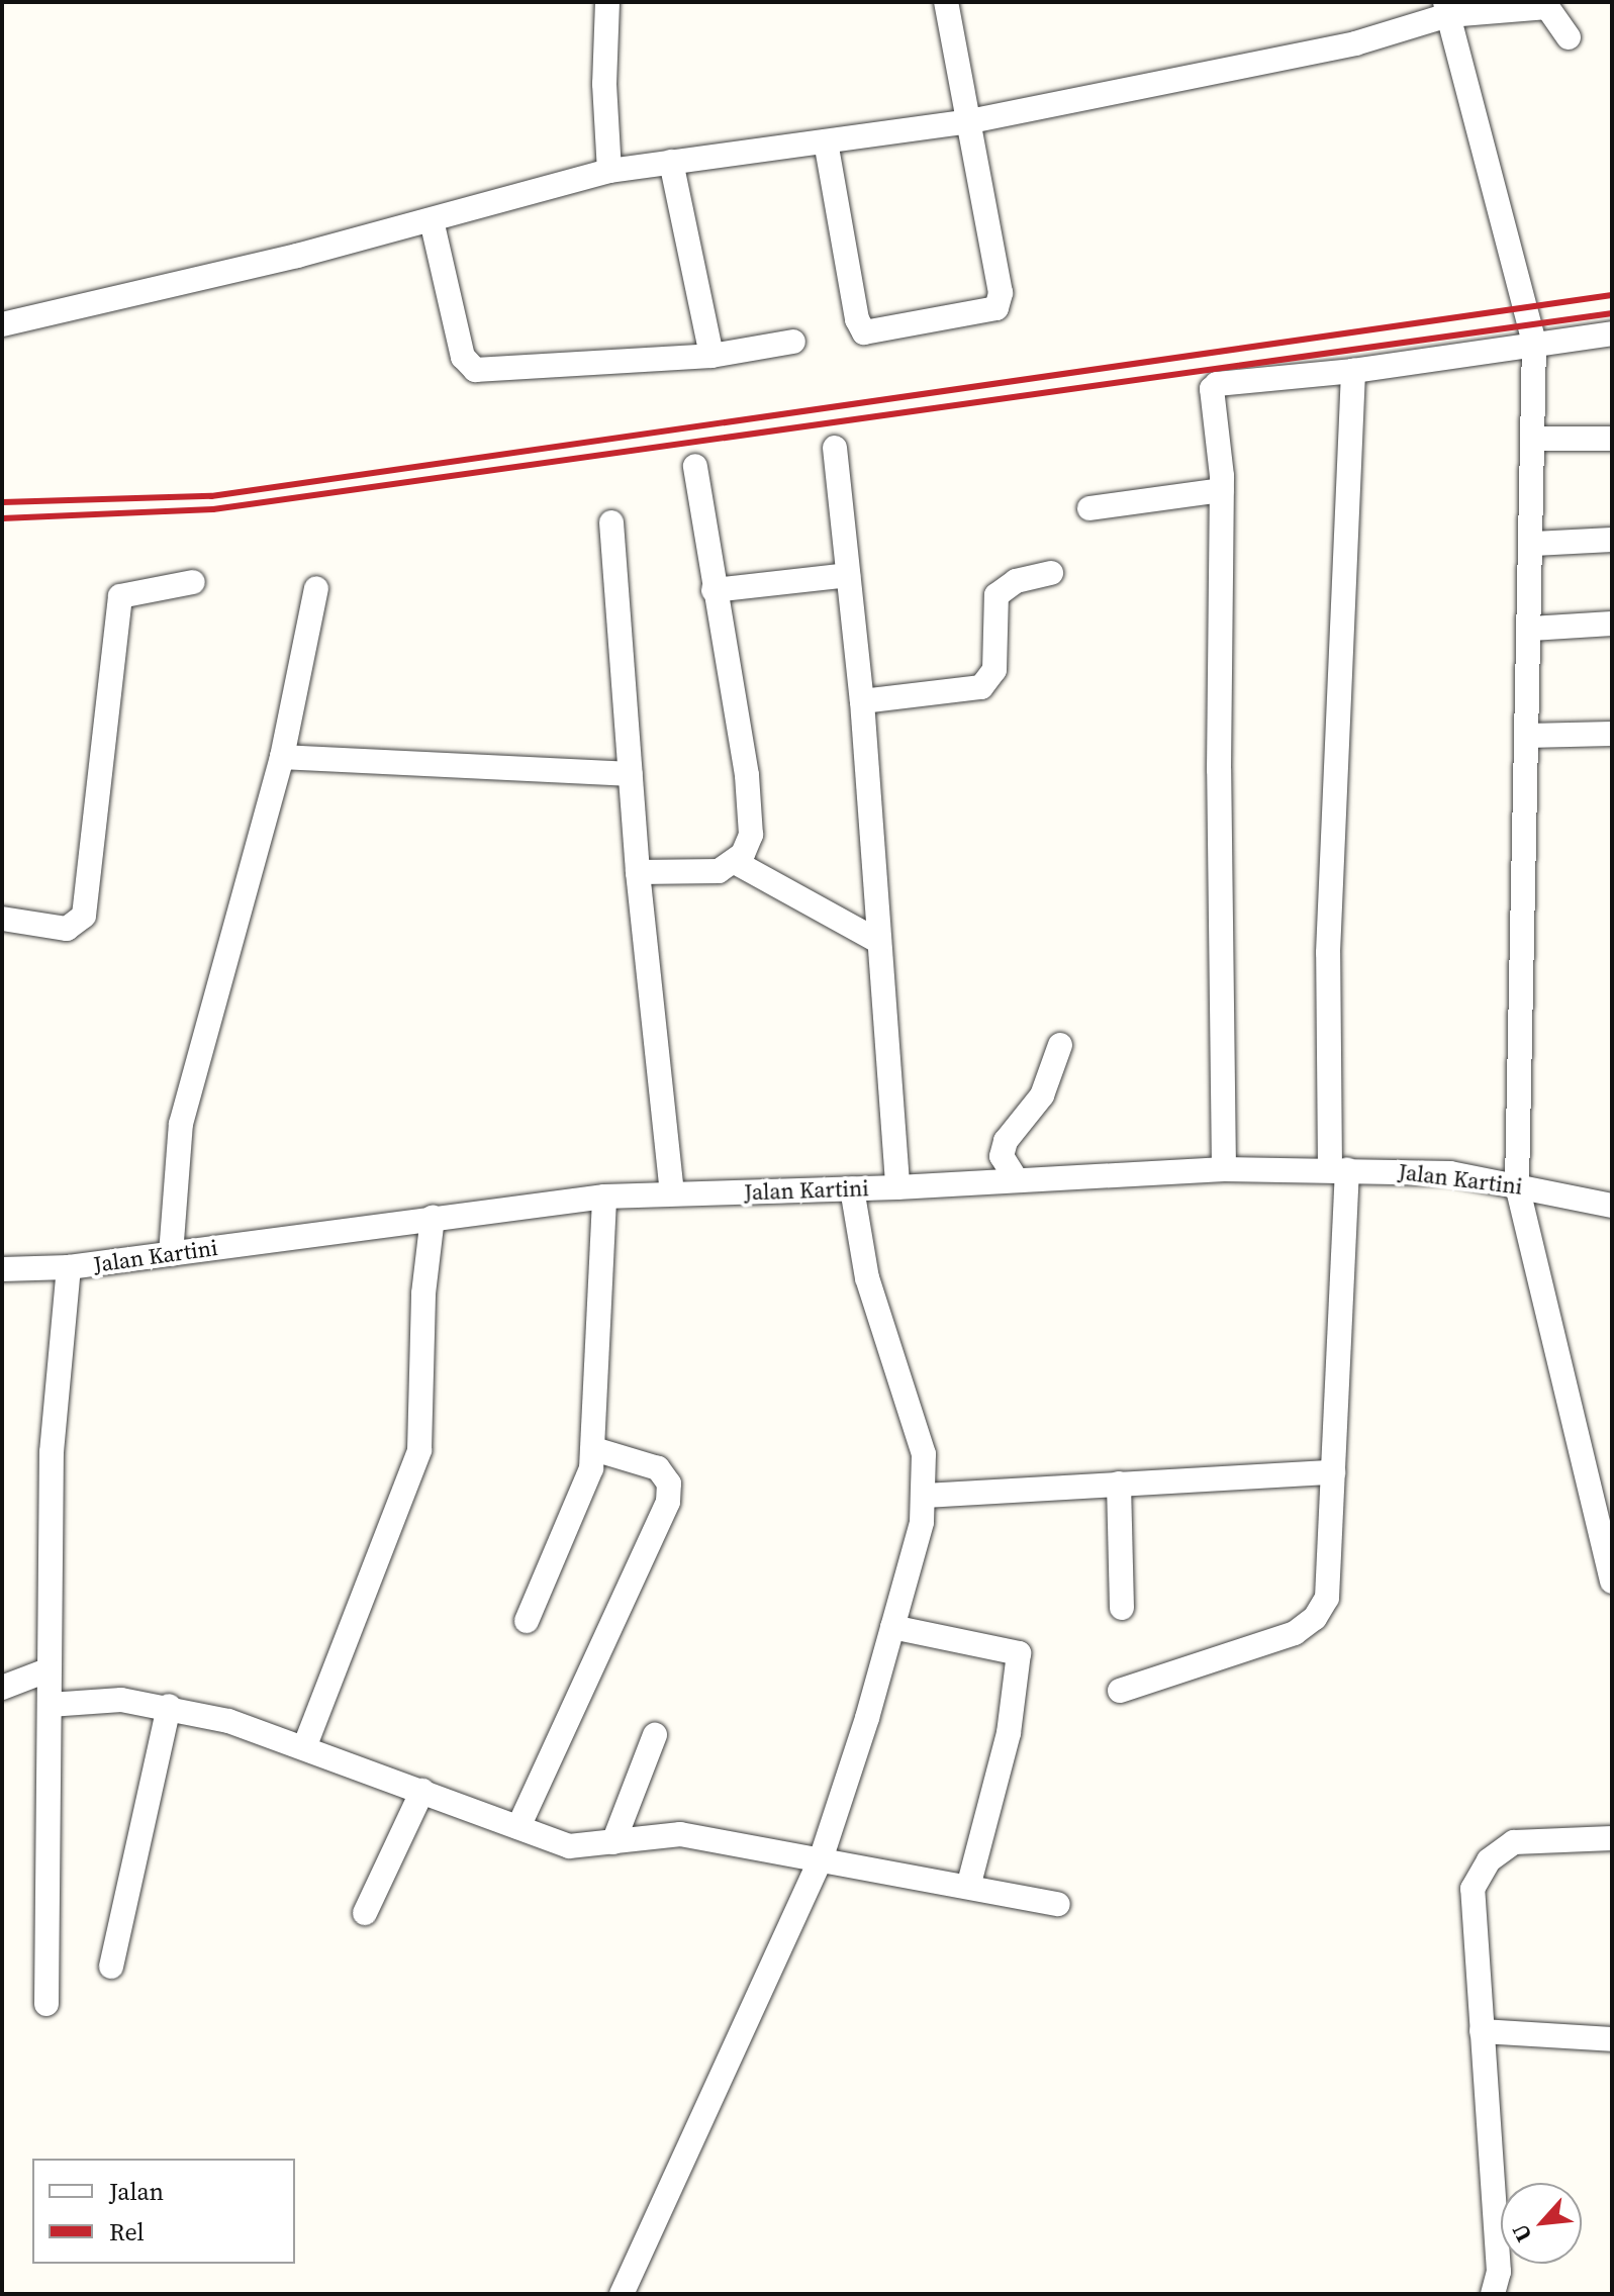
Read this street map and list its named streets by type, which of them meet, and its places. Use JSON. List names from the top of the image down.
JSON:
{
  "streets": {
    "street": ["Jalan Kartini"]
  },
  "legend": ["Jalan", "Rel"],
  "north": "bottom left"
}
